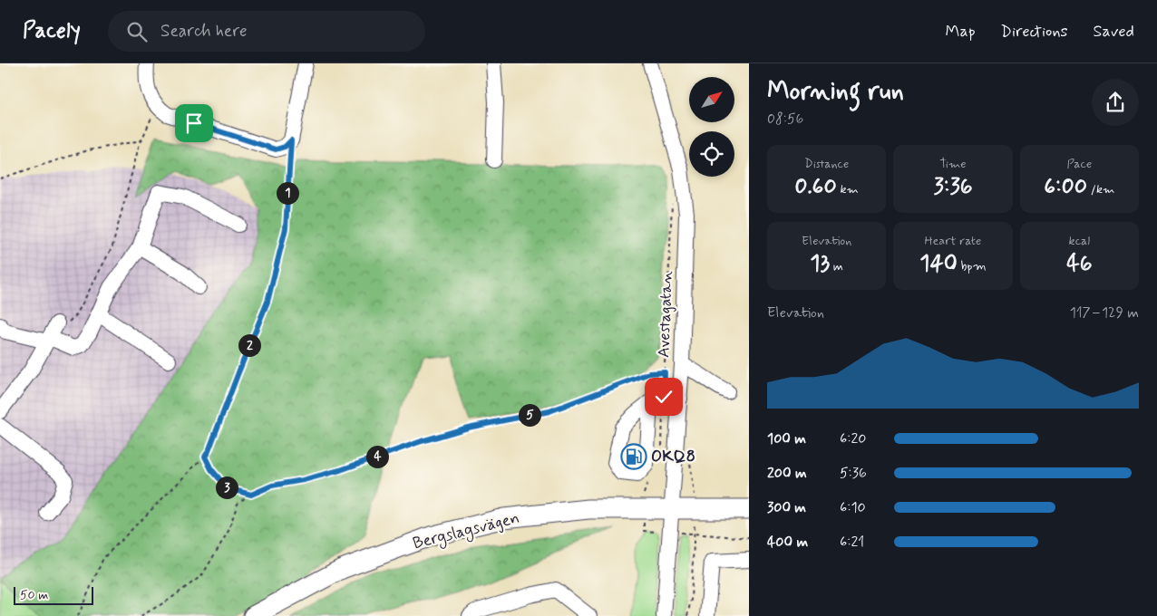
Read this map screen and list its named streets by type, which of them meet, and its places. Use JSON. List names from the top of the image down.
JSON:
{
  "streets": {
    "main road": ["Bergslagsvägen"],
    "street": ["Avestagatan"]
  },
  "crossings": [
    ["Avestagatan", "Bergslagsvägen"]
  ],
  "places": {
    "fuel station": ["OKQ8"]
  },
  "scale_bar": "50 m",
  "north": "top right",
  "page": {
    "header": "Pacely",
    "search": "Search here",
    "nav": ["Map", "Directions", "Saved"],
    "heading": ["Morning run", "08:56"],
    "stats": [
      ["Distance", "0.60 km"],
      ["Time", "3:36"],
      ["Pace", "6:00 /km"],
      ["Elevation", "13 m"],
      ["Heart rate", "140 bpm"],
      ["kcal", "46"]
    ],
    "pins": [
      "1",
      "2",
      "5",
      "4",
      "3"
    ],
    "chart": ["Elevation", "117–129 m"],
    "list": [
      {
        "name": "100 m",
        "note": "6:20"
      },
      {
        "name": "200 m",
        "note": "5:36"
      },
      {
        "name": "300 m",
        "note": "6:10"
      },
      {
        "name": "400 m",
        "note": "6:21"
      }
    ],
    "scale": "50 m"
  }
}
